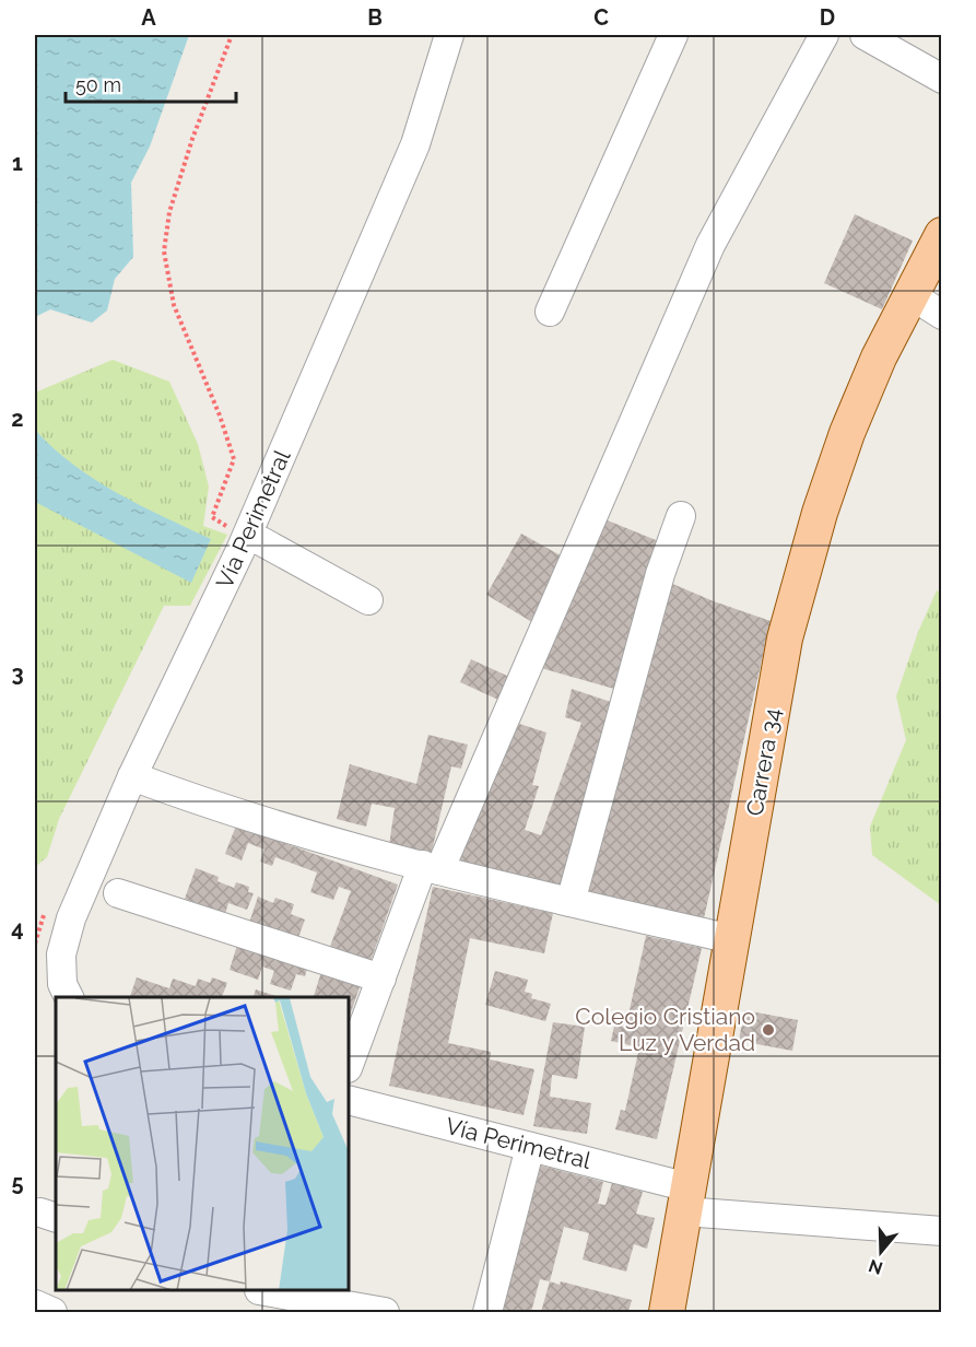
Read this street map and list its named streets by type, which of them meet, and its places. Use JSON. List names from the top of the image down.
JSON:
{
  "streets": {
    "main road": ["Carrera 34"],
    "street": ["Vía Perimetral"]
  },
  "crossings": [
    ["Vía Perimetral", "Carrera 34"]
  ],
  "places": ["Colegio Cristiano Luz y Verdad"],
  "scale_bar": "50 m",
  "north": "bottom",
  "grid": {
    "columns": [
      "A",
      "B",
      "C",
      "D"
    ],
    "rows": [
      "1",
      "2",
      "3",
      "4",
      "5"
    ]
  }
}
